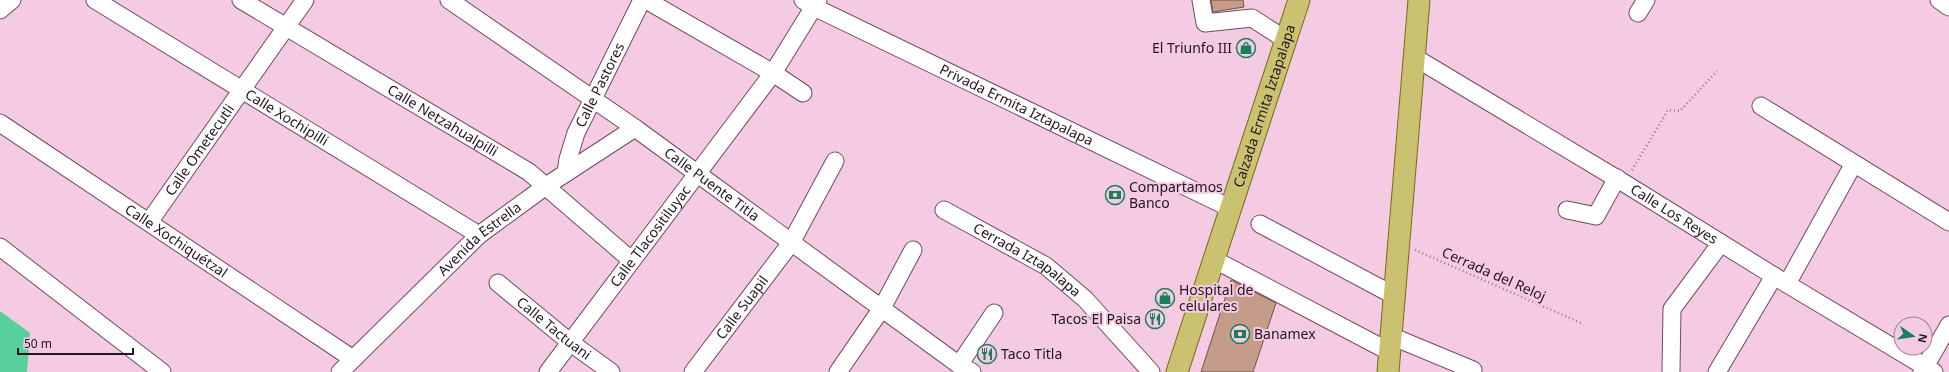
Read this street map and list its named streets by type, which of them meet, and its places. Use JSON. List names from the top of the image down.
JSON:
{
  "streets": {
    "main road": ["Calzada Ermita Iztapalapa"],
    "street": [
      "Calle Pastores",
      "Privada Ermita Iztapalapa",
      "Calle Xochipilli",
      "Calle Netzahualpilli",
      "Calle Ometecutli",
      "Calle Puente Titla",
      "Calle Los Reyes",
      "Calle Tlacositiluyac",
      "Avenida Estrella",
      "Calle Xochiquétzal",
      "Cerrada Iztapalapa",
      "Calle Suapil",
      "Calle Tactuani"
    ],
    "path": ["Cerrada del Reloj"]
  },
  "crossings": [
    ["Calle Pastores", "Calle Puente Titla"],
    ["Calle Pastores", "Avenida Estrella"],
    ["Privada Ermita Iztapalapa", "Calzada Ermita Iztapalapa"],
    ["Privada Ermita Iztapalapa", "Calle Tlacositiluyac"],
    ["Calle Xochipilli", "Calle Ometecutli"],
    ["Calle Xochipilli", "Avenida Estrella"],
    ["Calle Netzahualpilli", "Calle Ometecutli"],
    ["Calle Netzahualpilli", "Calle Tlacositiluyac"],
    ["Calle Netzahualpilli", "Avenida Estrella"],
    ["Calle Ometecutli", "Calle Xochiquétzal"],
    ["Calle Puente Titla", "Calle Tlacositiluyac"],
    ["Calle Puente Titla", "Avenida Estrella"],
    ["Calle Puente Titla", "Calle Suapil"],
    ["Calle Tlacositiluyac", "Calle Tactuani"],
    ["Avenida Estrella", "Calle Xochiquétzal"]
  ],
  "places": {
    "shop": ["El Triunfo III", "Hospital de celulares"],
    "bank": ["Compartamos Banco", "Banamex"],
    "restaurant": ["Tacos El Paisa", "Taco Titla"]
  },
  "scale_bar": "50 m",
  "north": "right"
}
